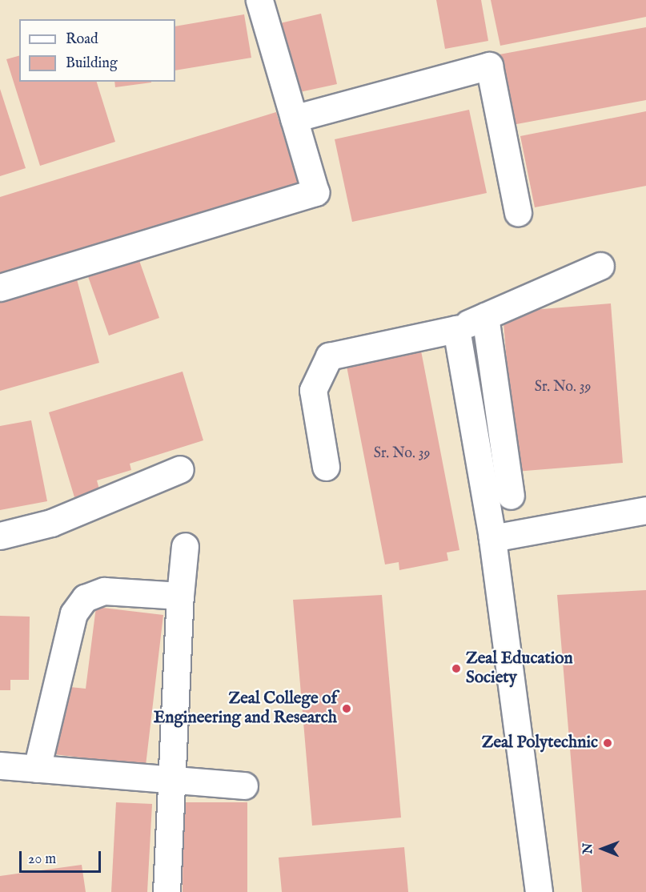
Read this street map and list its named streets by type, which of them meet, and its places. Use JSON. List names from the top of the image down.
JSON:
{
  "places": ["Zeal Education Society", "Zeal College of Engineering and Research", "Zeal Polytechnic"],
  "house_numbers": ["Sr. No. 39", "Sr. No. 39"],
  "legend": ["Road", "Building"],
  "scale_bar": "20 m",
  "north": "left"
}
